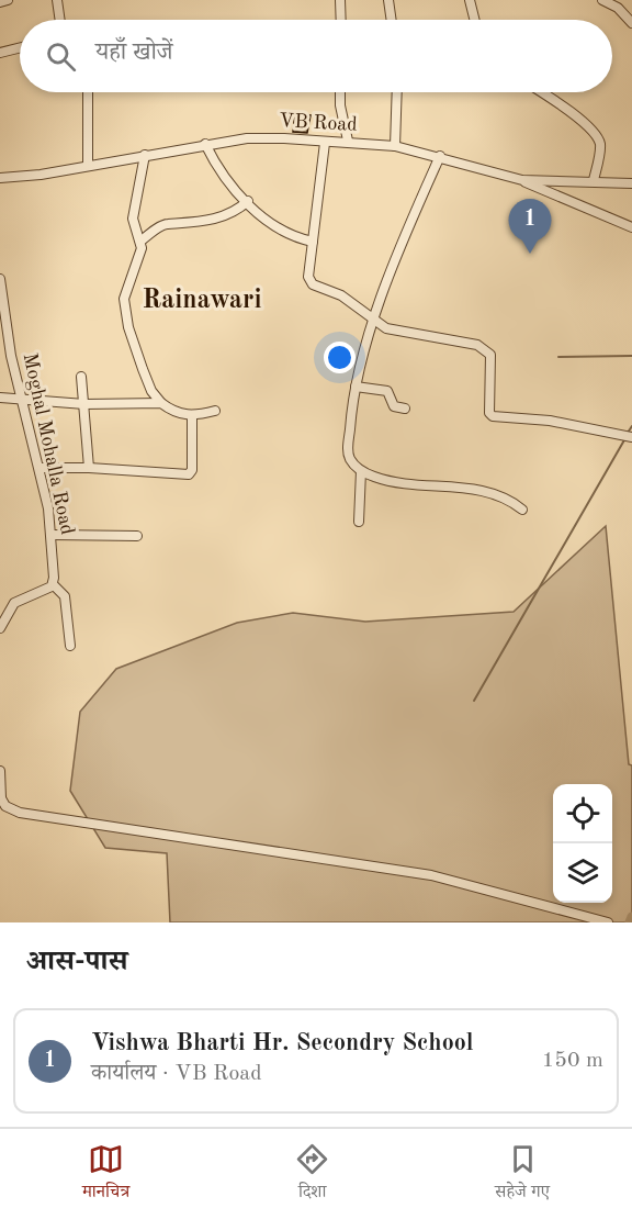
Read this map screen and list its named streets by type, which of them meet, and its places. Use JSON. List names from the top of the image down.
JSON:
{
  "streets": {
    "street": ["VB Road", "Moghal Mohalla Road"]
  },
  "districts": ["Rainawari"],
  "page": {
    "search": "यहाँ खोजें",
    "pins": "1",
    "heading": "आस-पास",
    "list": [
      {
        "mark": "1",
        "name": "Vishwa Bharti Hr. Secondry School",
        "note": "कार्यालय · VB Road",
        "value": "150 m"
      }
    ],
    "nav": ["मानचित्र", "दिशा", "सहेजे गए"]
  }
}
